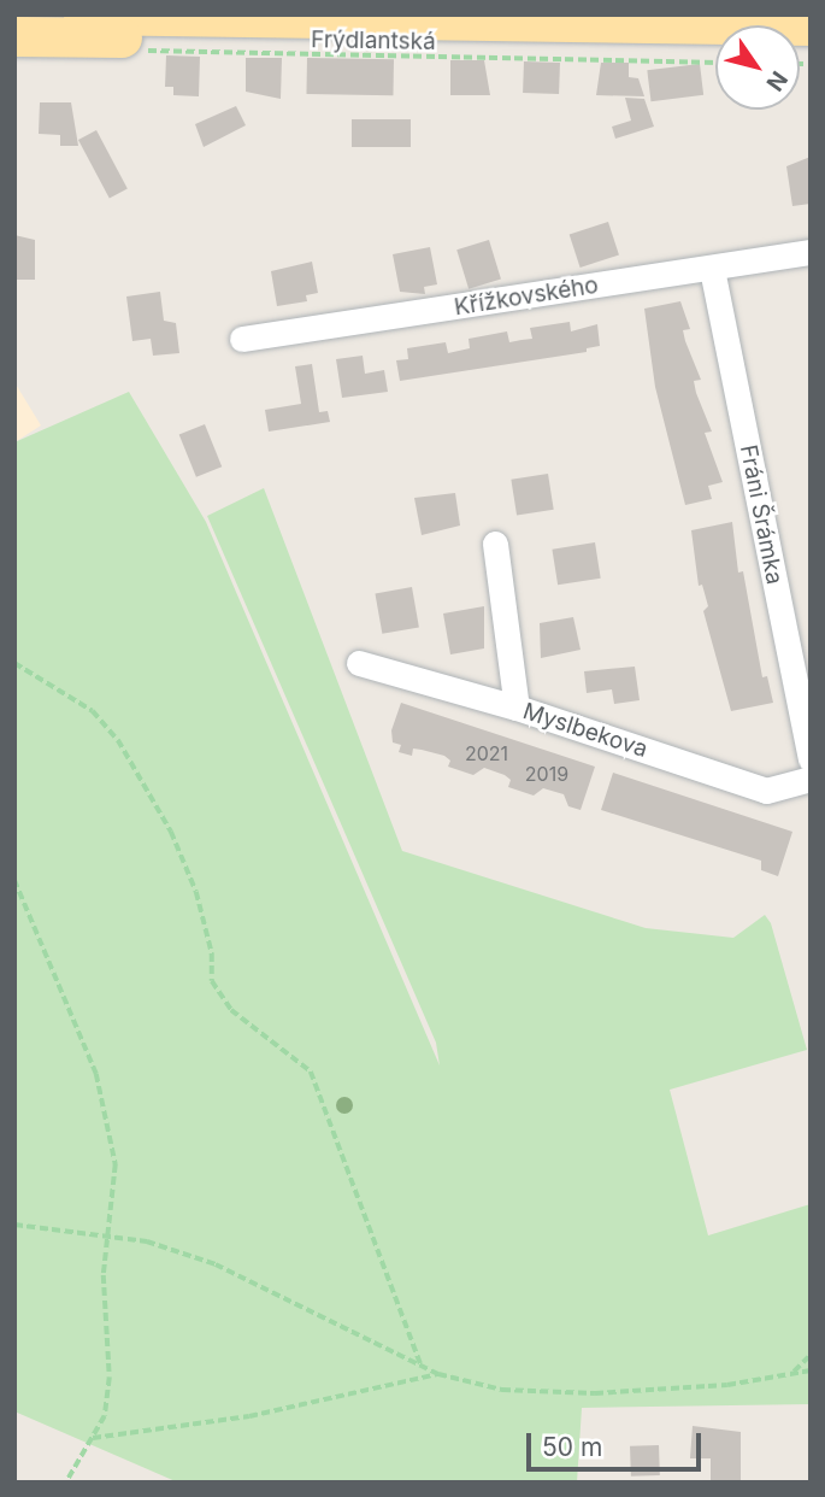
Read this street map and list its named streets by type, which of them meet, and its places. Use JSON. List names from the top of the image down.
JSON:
{
  "streets": {
    "main road": ["Frýdlantská"],
    "street": ["Křížkovského", "Fráni Šrámka", "Myslbekova"]
  },
  "crossings": [
    ["Křížkovského", "Fráni Šrámka"]
  ],
  "house_numbers": ["2021", "2019"],
  "scale_bar": "50 m",
  "north": "bottom right"
}
